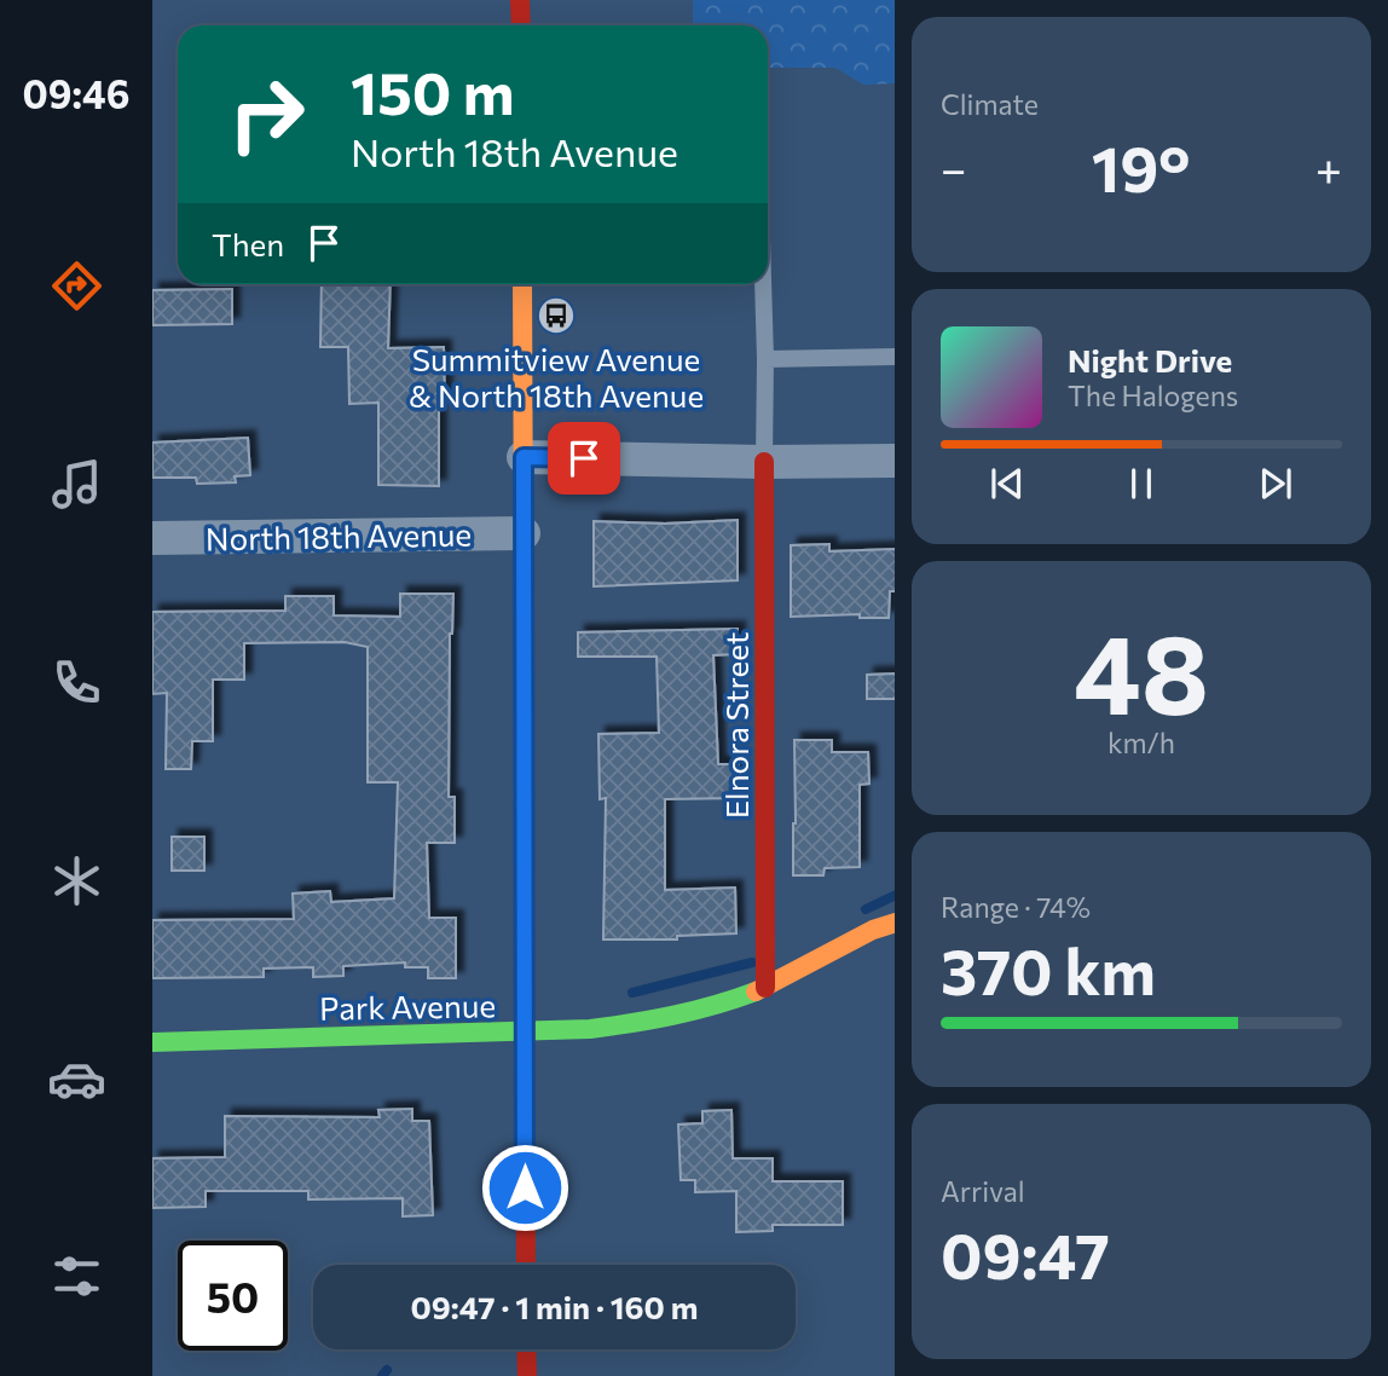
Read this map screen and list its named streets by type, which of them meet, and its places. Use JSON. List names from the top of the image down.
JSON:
{
  "streets": {
    "street": ["North 18th Avenue", "Elnora Street", "Park Avenue"]
  },
  "crossings": [
    ["Elnora Street", "Park Avenue"]
  ],
  "places": {
    "bus stop": ["Summitview Avenue & North 18th Avenue"]
  },
  "page": {
    "tabs": "09:46",
    "tile": [
      "Climate",
      ["48", "km/h"],
      ["Range · 74%", "370 km"],
      ["Arrival", "09:47"]
    ],
    "turn": ["150 m", "North 18th Avenue"],
    "heat": ["−", "19°", "+"],
    "then": "Then",
    "song": ["Night Drive", "The Halogens"],
    "limit": "50",
    "trip": "09:47 · 1 min · 160 m"
  }
}
